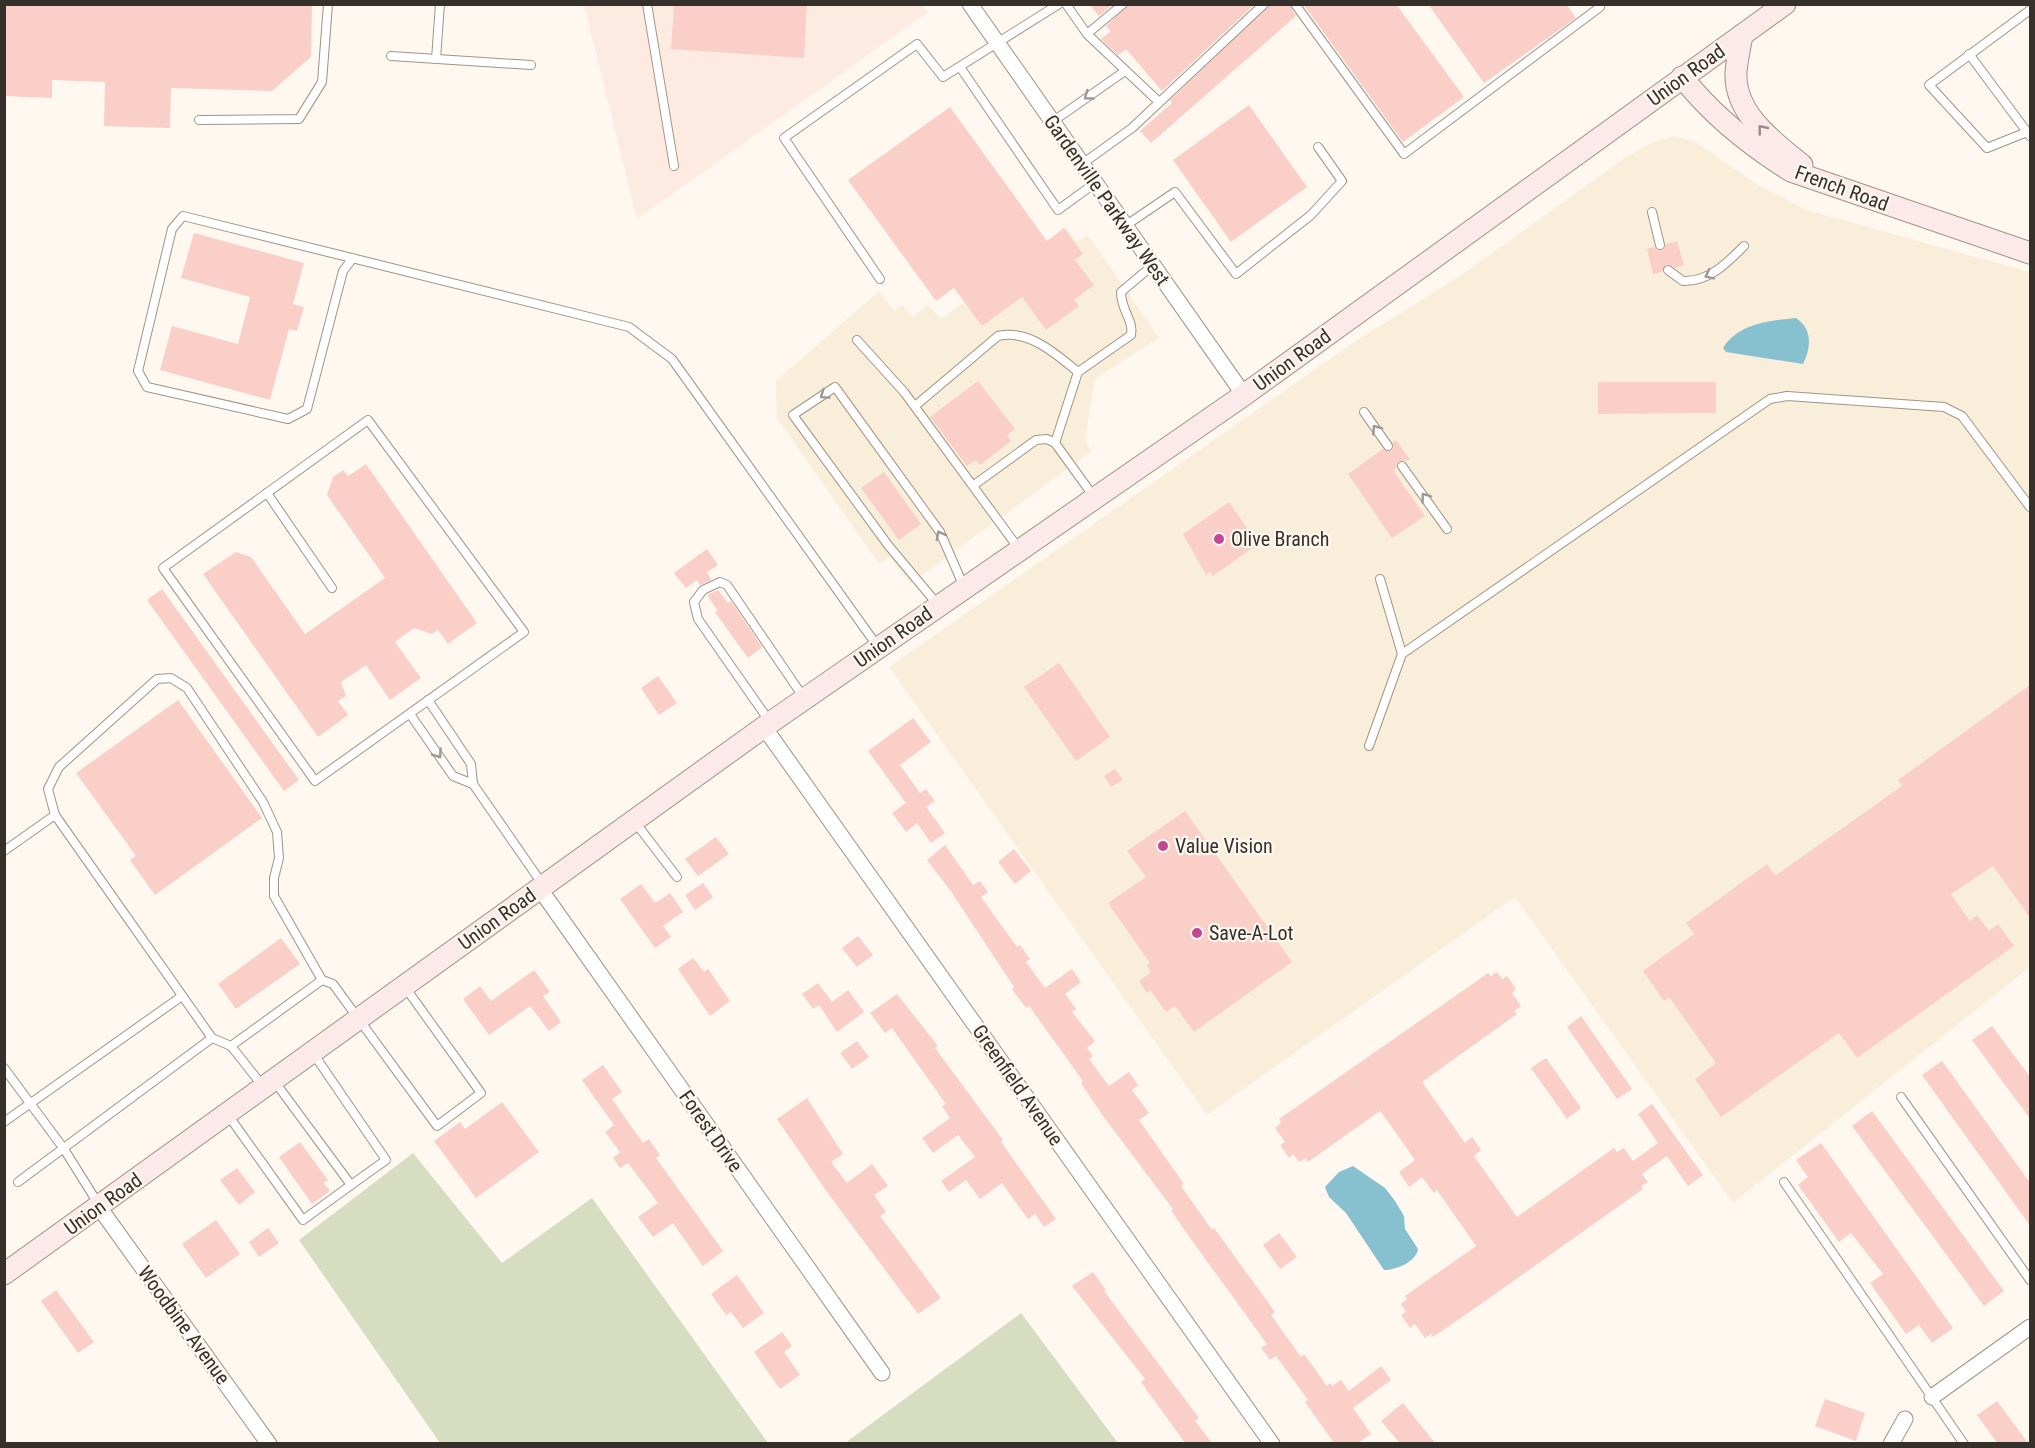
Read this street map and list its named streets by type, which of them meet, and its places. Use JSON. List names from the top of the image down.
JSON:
{
  "streets": {
    "main road": ["Union Road", "French Road"],
    "street": [
      "Gardenville Parkway West",
      "Greenfield Avenue",
      "Forest Drive",
      "Woodbine Avenue"
    ]
  },
  "crossings": [
    ["Union Road", "French Road"],
    ["Union Road", "Gardenville Parkway West"],
    ["Union Road", "Greenfield Avenue"],
    ["Union Road", "Forest Drive"],
    ["Union Road", "Woodbine Avenue"]
  ],
  "places": ["Olive Branch", "Value Vision", "Save-A-Lot"]
}
